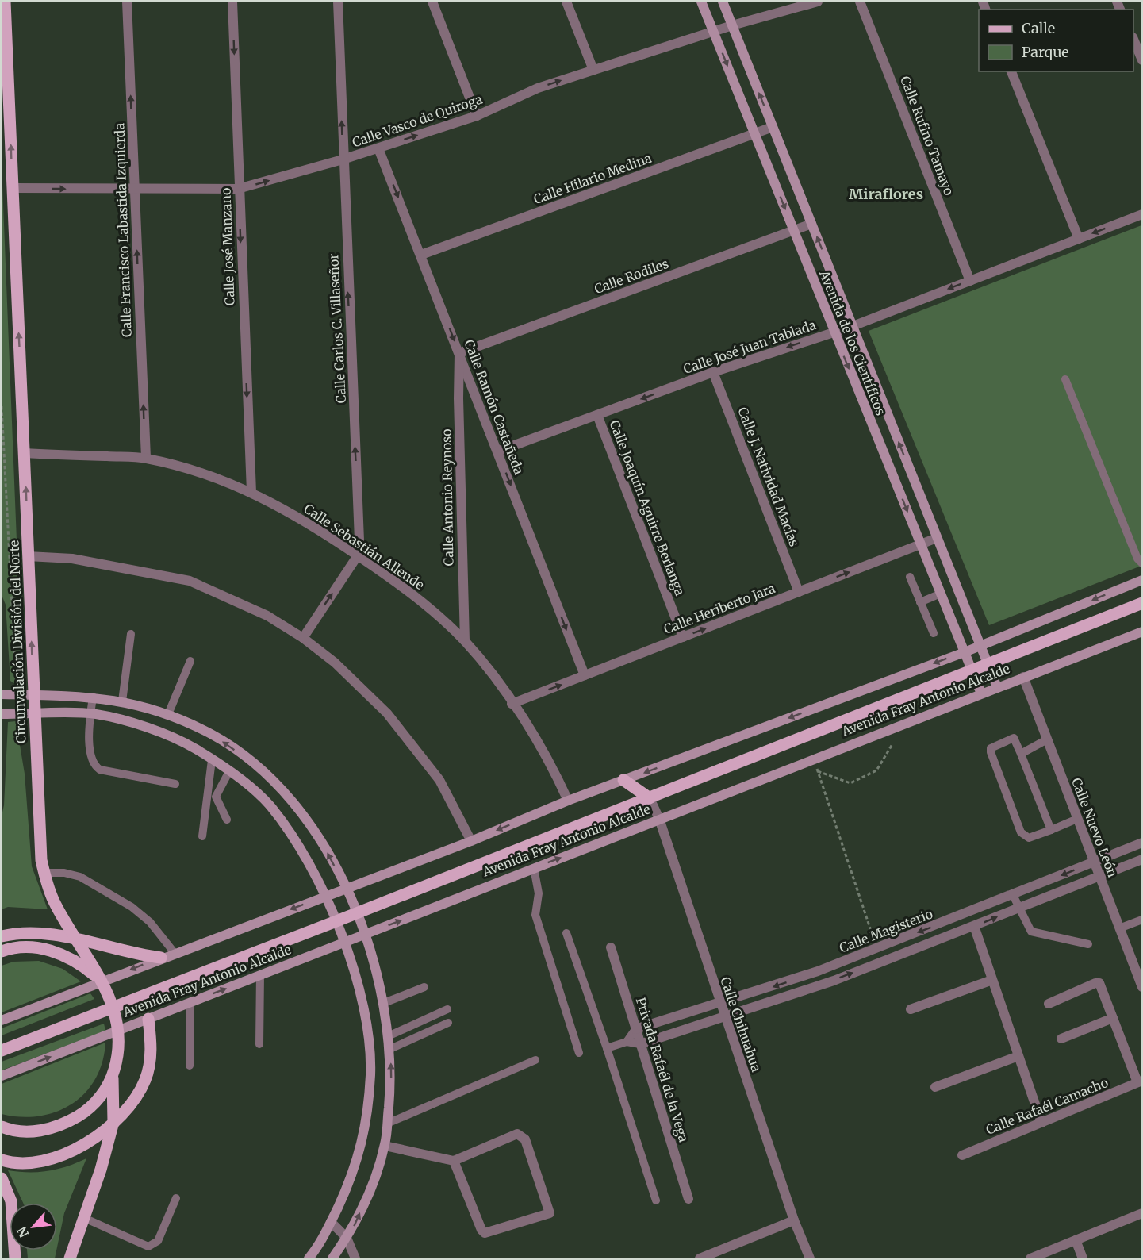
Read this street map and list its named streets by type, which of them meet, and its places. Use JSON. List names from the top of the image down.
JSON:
{
  "streets": {
    "main road": ["Circunvalación División del Norte", "Avenida Fray Antonio Alcalde"],
    "street": [
      "Calle Vasco de Quiroga",
      "Calle Rufino Tamayo",
      "Calle Hilario Medina",
      "Calle Francisco Labastida Izquierda",
      "Calle José Manzano",
      "Calle Rodiles",
      "Calle Carlos C. Villaseñor",
      "Avenida de los Científicos",
      "Calle José Juan Tablada",
      "Calle Ramón Castañeda",
      "Calle J. Natividad Macías",
      "Calle Antonio Reynoso",
      "Calle Joaquín Aguirre Berlanga",
      "Calle Sebastián Allende",
      "Calle Heriberto Jara",
      "Calle Nuevo León",
      "Calle Magisterio",
      "Calle Chihuahua",
      "Privada Rafaél de la Vega",
      "Calle Rafaél Camacho"
    ]
  },
  "crossings": [
    ["Calle Vasco de Quiroga", "Calle Francisco Labastida Izquierda"],
    ["Calle Vasco de Quiroga", "Calle José Manzano"],
    ["Calle Vasco de Quiroga", "Calle Carlos C. Villaseñor"],
    ["Calle Vasco de Quiroga", "Avenida de los Científicos"],
    ["Calle Vasco de Quiroga", "Calle Ramón Castañeda"],
    ["Calle Vasco de Quiroga", "Circunvalación División del Norte"],
    ["Calle Rufino Tamayo", "Calle José Juan Tablada"],
    ["Calle Hilario Medina", "Avenida de los Científicos"],
    ["Calle Hilario Medina", "Calle Ramón Castañeda"],
    ["Calle Francisco Labastida Izquierda", "Calle Sebastián Allende"],
    ["Calle José Manzano", "Calle Sebastián Allende"],
    ["Calle Rodiles", "Avenida de los Científicos"],
    ["Calle Rodiles", "Calle Ramón Castañeda"],
    ["Calle Rodiles", "Calle Antonio Reynoso"],
    ["Calle Carlos C. Villaseñor", "Calle Sebastián Allende"],
    ["Avenida de los Científicos", "Calle José Juan Tablada"],
    ["Avenida de los Científicos", "Calle Heriberto Jara"],
    ["Avenida de los Científicos", "Avenida Fray Antonio Alcalde"],
    ["Calle José Juan Tablada", "Calle Ramón Castañeda"],
    ["Calle José Juan Tablada", "Calle J. Natividad Macías"],
    ["Calle José Juan Tablada", "Calle Joaquín Aguirre Berlanga"],
    ["Calle Ramón Castañeda", "Calle Antonio Reynoso"],
    ["Calle Ramón Castañeda", "Calle Heriberto Jara"],
    ["Calle J. Natividad Macías", "Calle Heriberto Jara"],
    ["Calle Antonio Reynoso", "Calle Sebastián Allende"],
    ["Calle Joaquín Aguirre Berlanga", "Calle Heriberto Jara"],
    ["Calle Sebastián Allende", "Calle Heriberto Jara"],
    ["Calle Sebastián Allende", "Circunvalación División del Norte"],
    ["Circunvalación División del Norte", "Avenida Fray Antonio Alcalde"],
    ["Avenida Fray Antonio Alcalde", "Calle Nuevo León"],
    ["Avenida Fray Antonio Alcalde", "Calle Chihuahua"],
    ["Calle Nuevo León", "Calle Magisterio"],
    ["Calle Magisterio", "Calle Chihuahua"],
    ["Calle Magisterio", "Privada Rafaél de la Vega"]
  ],
  "one_way": [
    "Calle Vasco de Quiroga",
    "Calle Francisco Labastida Izquierda",
    "Calle José Manzano",
    "Calle Carlos C. Villaseñor",
    "Calle José Juan Tablada",
    "Calle Ramón Castañeda",
    "Calle Heriberto Jara",
    "Circunvalación División del Norte"
  ],
  "districts": ["Miraflores"],
  "legend": ["Calle", "Parque"],
  "north": "bottom left"
}
